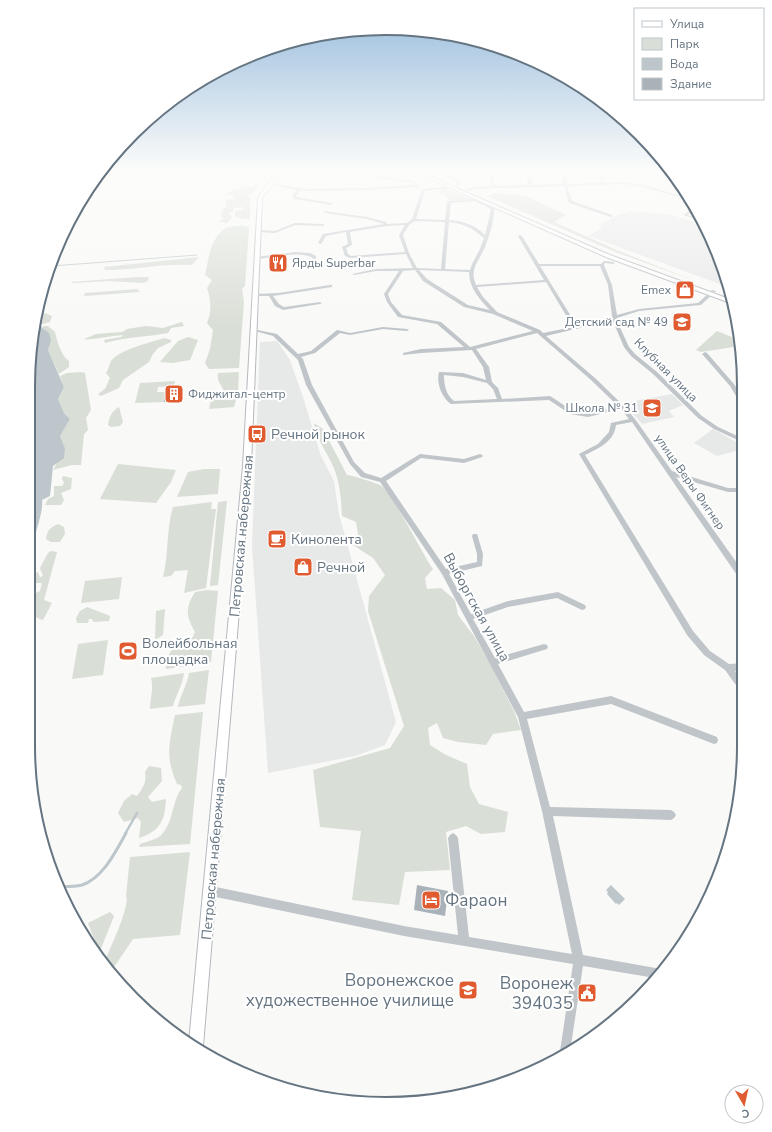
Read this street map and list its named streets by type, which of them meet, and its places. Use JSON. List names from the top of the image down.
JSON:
{
  "streets": {
    "main road": ["Петровская набережная"],
    "street": ["Клубная улица", "улица Веры Фигнер", "Выборгская улица"]
  },
  "places": {
    "restaurant": ["Ярды Superbar"],
    "shop": ["Emex", "Речной"],
    "school or university": ["Детский сад № 49", "Школа № 31", "Воронежское художественное училище"],
    "building": ["Фиджитал-центр"],
    "bus stop": ["Речной рынок"],
    "cafe": ["Кинолента"],
    "sports": ["Волейбольная площадка"],
    "hotel": ["Фараон"],
    "public building": ["Воронеж 394035"]
  },
  "legend": [
    "Улица",
    "Парк",
    "Вода",
    "Здание"
  ],
  "north": "bottom"
}
